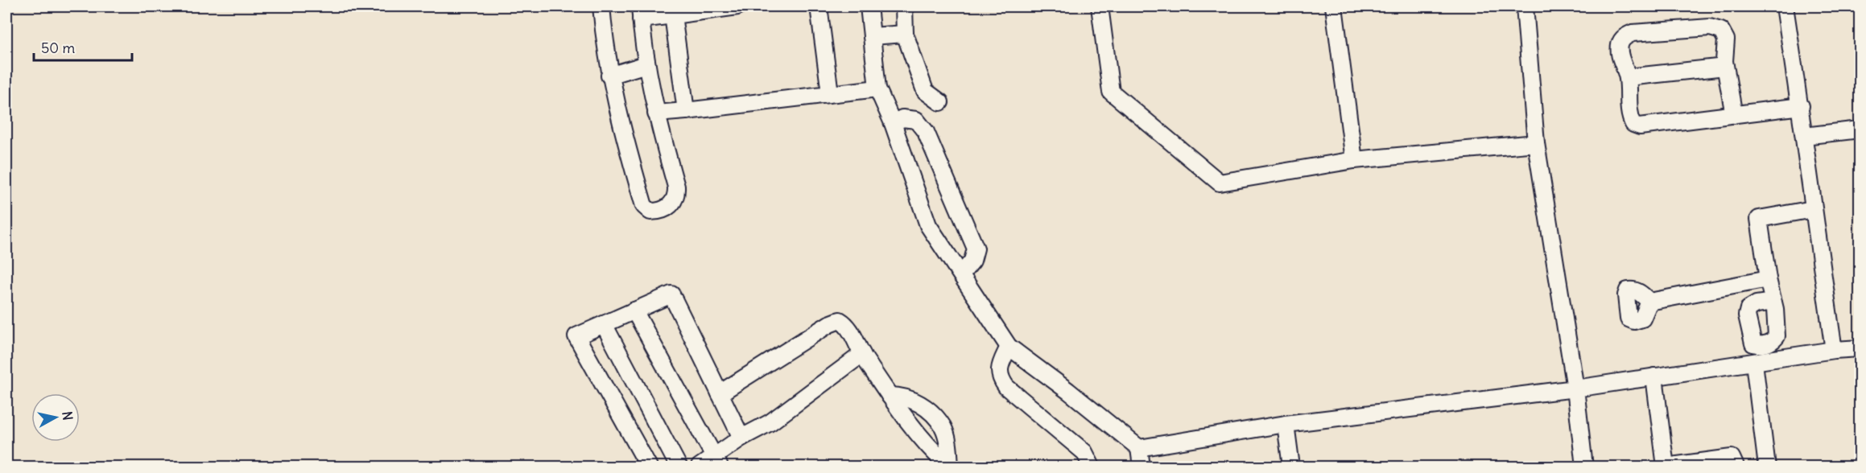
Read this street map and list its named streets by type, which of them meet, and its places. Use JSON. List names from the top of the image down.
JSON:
{
  "scale_bar": "50 m",
  "north": "right"
}
